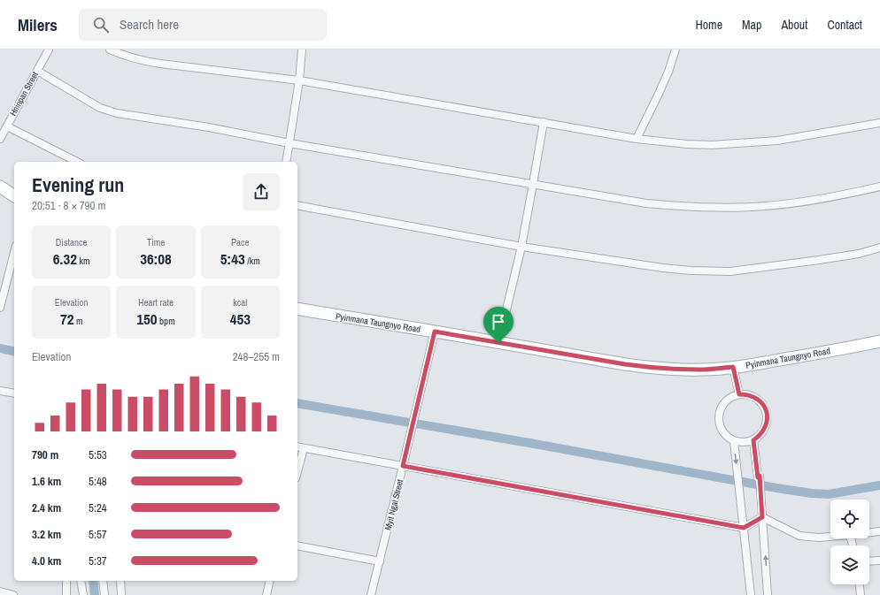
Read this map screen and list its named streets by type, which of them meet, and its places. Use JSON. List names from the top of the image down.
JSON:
{
  "streets": {
    "main road": ["Pyinmana Taungnyo Road"],
    "street": ["Hninpan Street", "Myit Ngal Street"]
  },
  "crossings": [
    ["Pyinmana Taungnyo Road", "Myit Ngal Street"]
  ],
  "page": {
    "header": "Milers",
    "search": "Search here",
    "nav": [
      "Home",
      "Map",
      "About",
      "Contact"
    ],
    "heading": ["Evening run", "20:51 · 8 × 790 m"],
    "stats": [
      ["Distance", "6.32 km"],
      ["Time", "36:08"],
      ["Pace", "5:43 /km"],
      ["Elevation", "72 m"],
      ["Heart rate", "150 bpm"],
      ["kcal", "453"]
    ],
    "chart": ["Elevation", "248–255 m"],
    "list": [
      {
        "name": "790 m",
        "note": "5:53"
      },
      {
        "name": "1.6 km",
        "note": "5:48"
      },
      {
        "name": "2.4 km",
        "note": "5:24"
      },
      {
        "name": "3.2 km",
        "note": "5:57"
      },
      {
        "name": "4.0 km",
        "note": "5:37"
      }
    ]
  }
}
